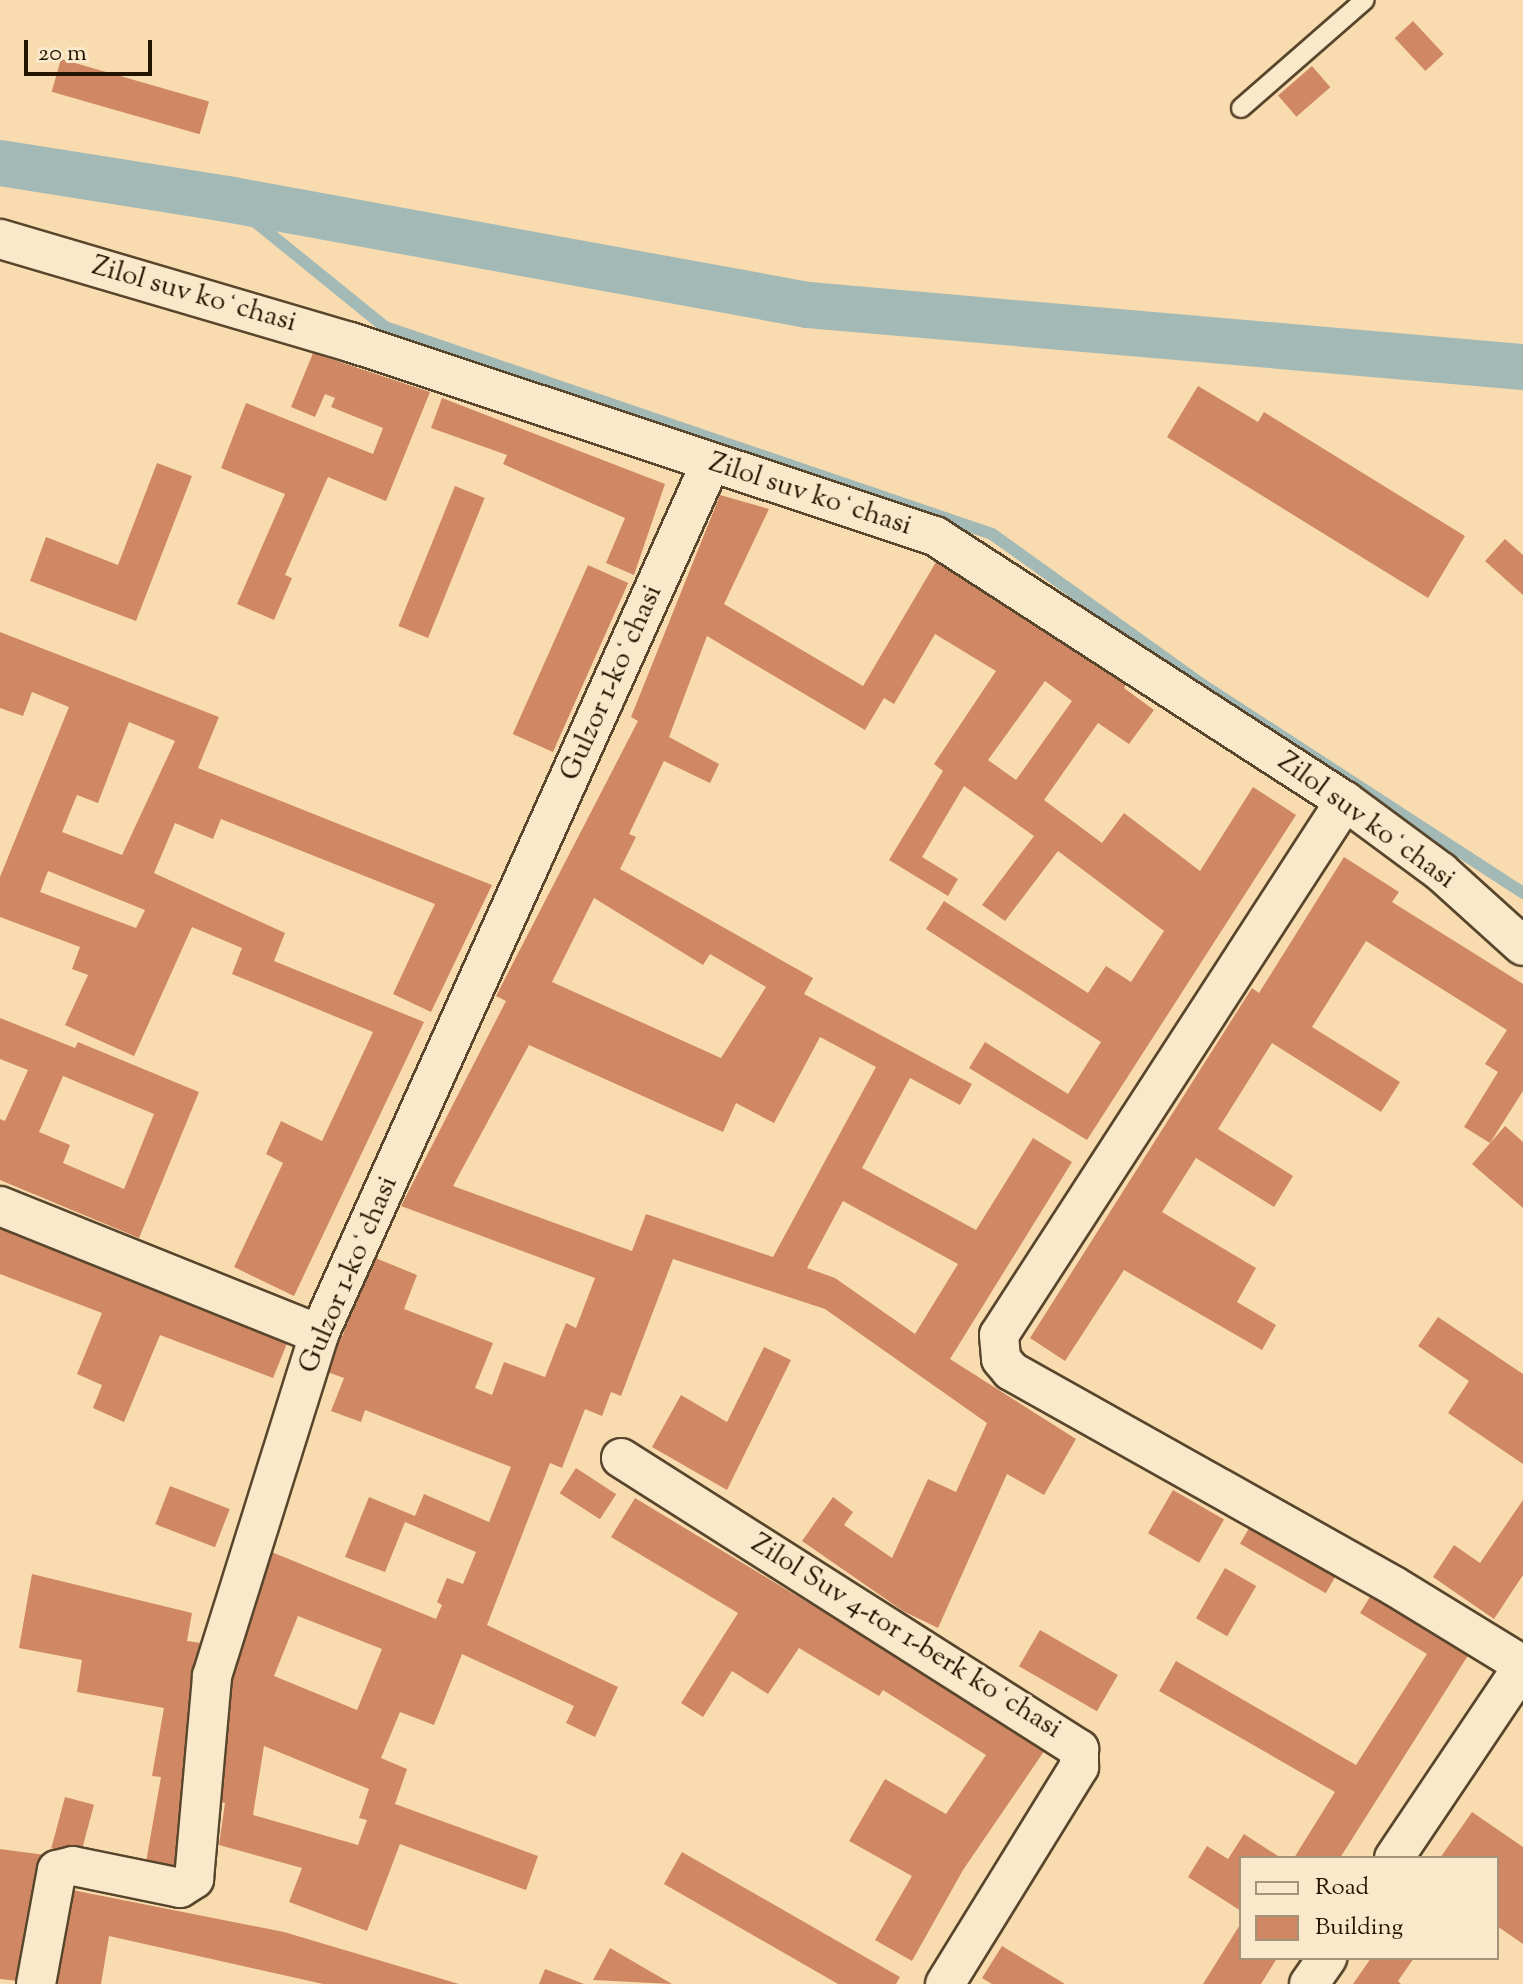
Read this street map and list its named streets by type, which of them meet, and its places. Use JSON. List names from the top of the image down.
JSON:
{
  "streets": {
    "street": ["Zilol suv koʻchasi", "Gulzor 1-koʻchasi", "Zilol Suv 4-tor 1-berk koʻchasi"]
  },
  "crossings": [
    ["Zilol suv koʻchasi", "Gulzor 1-koʻchasi"]
  ],
  "legend": ["Road", "Building"],
  "scale_bar": "20 m"
}
